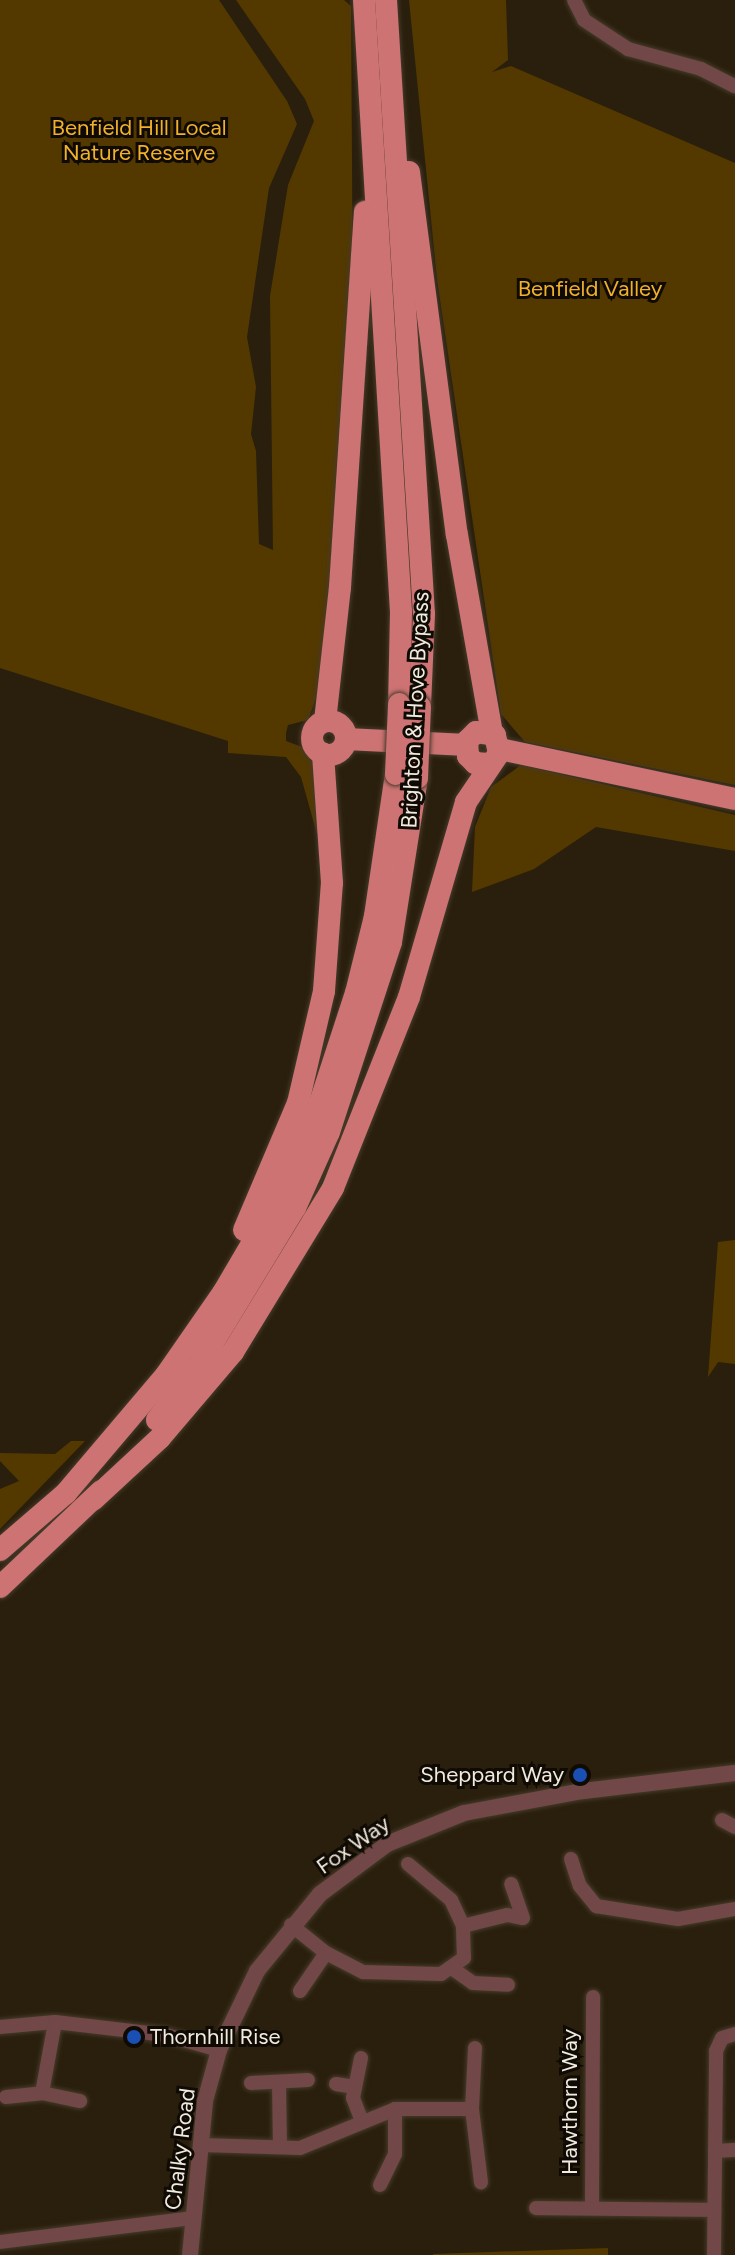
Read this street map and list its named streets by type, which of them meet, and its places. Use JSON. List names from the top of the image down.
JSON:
{
  "streets": {
    "highway": ["Brighton & Hove Bypass"],
    "street": ["Fox Way", "Hawthorn Way", "Chalky Road"]
  },
  "crossings": [
    ["Fox Way", "Chalky Road"]
  ],
  "parks": ["Benfield Hill Local Nature Reserve", "Benfield Valley"],
  "places": ["Sheppard Way", "Thornhill Rise"]
}
